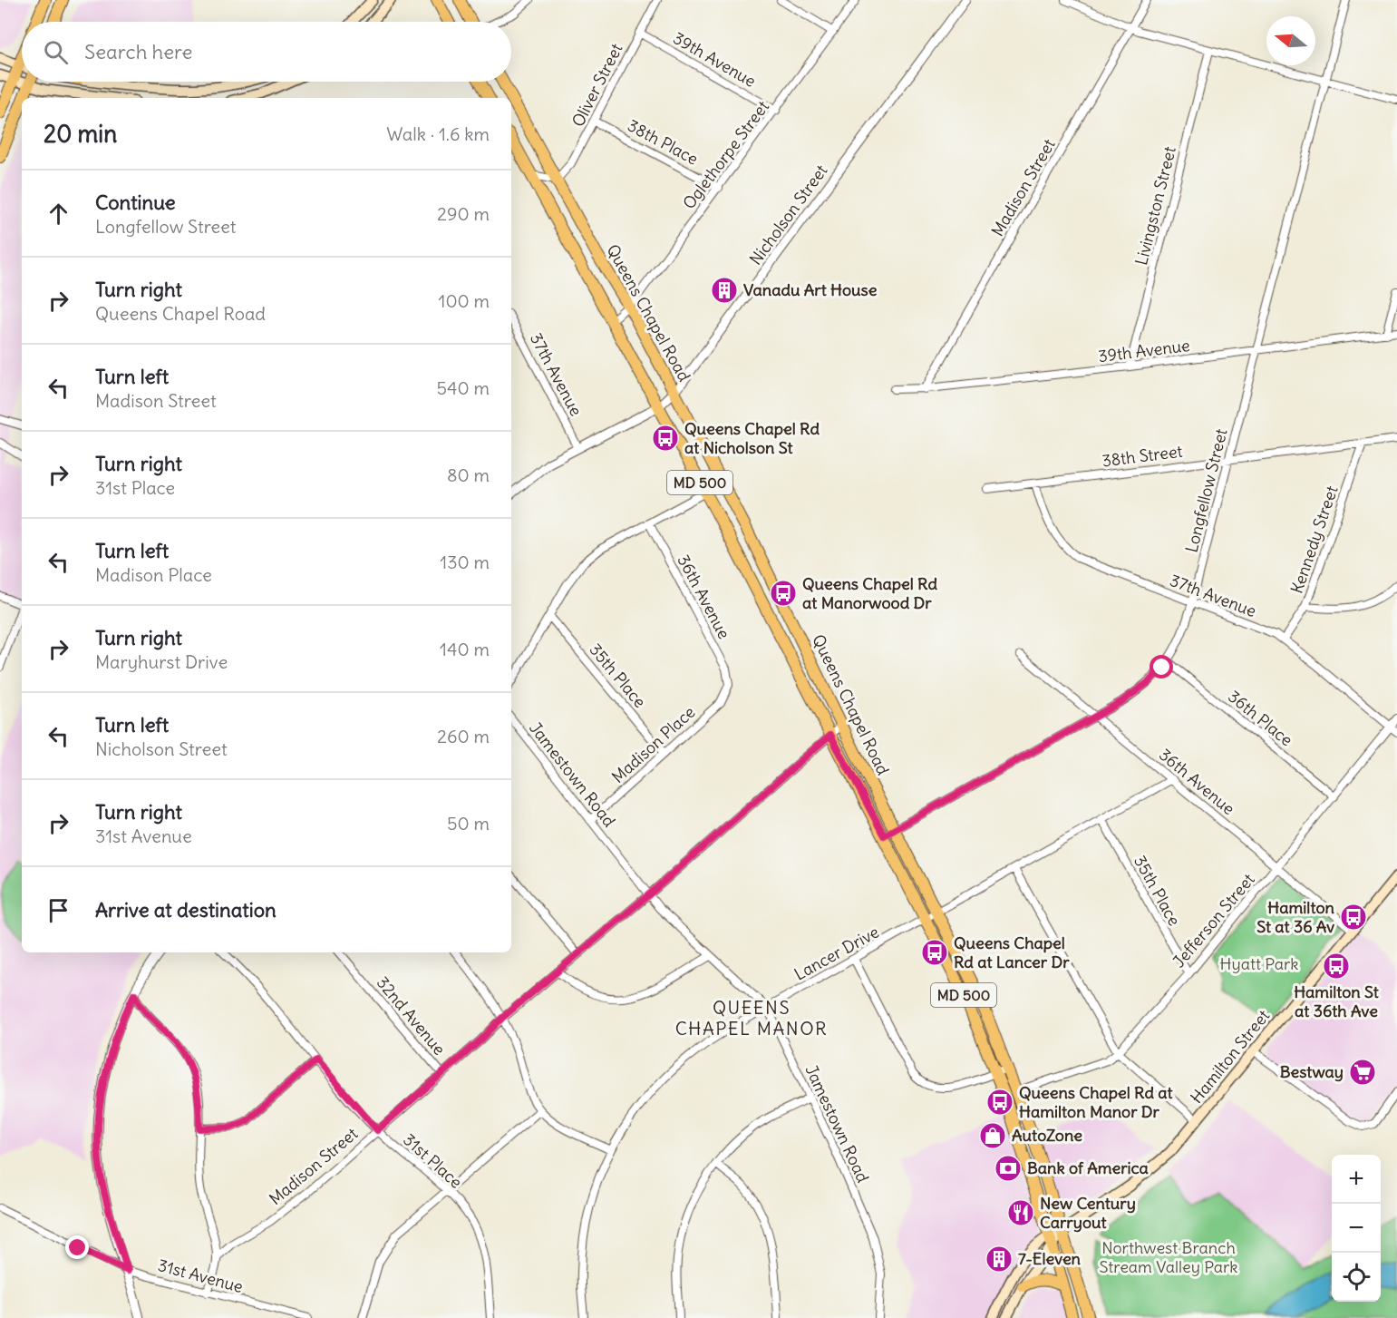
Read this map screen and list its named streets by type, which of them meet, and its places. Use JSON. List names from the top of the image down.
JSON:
{
  "streets": {
    "main road": ["Queens Chapel Road", "MD 500", "Hamilton Street"],
    "street": [
      "39th Avenue",
      "Oliver Street",
      "38th Place",
      "Oglethorpe Street",
      "Madison Street",
      "Livingston Street",
      "Nicholson Street",
      "37th Avenue",
      "38th Street",
      "Longfellow Street",
      "Kennedy Street",
      "36th Avenue",
      "35th Place",
      "36th Place",
      "Madison Place",
      "Jamestown Road",
      "Jefferson Street",
      "Lancer Drive",
      "32nd Avenue",
      "31st Place",
      "31st Avenue"
    ]
  },
  "crossings": [
    ["39th Avenue", "Oliver Street"],
    ["39th Avenue", "Oglethorpe Street"],
    ["39th Avenue", "Madison Street"],
    ["39th Avenue", "Livingston Street"],
    ["39th Avenue", "Longfellow Street"],
    ["Oliver Street", "38th Place"],
    ["Oliver Street", "Queens Chapel Road"],
    ["38th Place", "Oglethorpe Street"],
    ["Oglethorpe Street", "Queens Chapel Road"],
    ["Madison Street", "Queens Chapel Road"],
    ["Madison Street", "Jamestown Road"],
    ["Madison Street", "32nd Avenue"],
    ["Madison Street", "31st Place"],
    ["Nicholson Street", "Queens Chapel Road"],
    ["Nicholson Street", "37th Avenue"],
    ["Queens Chapel Road", "Longfellow Street"],
    ["Queens Chapel Road", "Jefferson Street"],
    ["Queens Chapel Road", "Lancer Drive"],
    ["Queens Chapel Road", "Hamilton Street"],
    ["37th Avenue", "38th Street"],
    ["37th Avenue", "Longfellow Street"],
    ["37th Avenue", "Kennedy Street"],
    ["37th Avenue", "Jefferson Street"],
    ["38th Street", "Longfellow Street"],
    ["38th Street", "Kennedy Street"],
    ["Longfellow Street", "36th Avenue"],
    ["Longfellow Street", "36th Place"],
    ["36th Avenue", "Madison Place"],
    ["36th Avenue", "Jefferson Street"],
    ["36th Avenue", "Lancer Drive"],
    ["36th Avenue", "Hamilton Street"],
    ["35th Place", "Madison Place"],
    ["35th Place", "Jefferson Street"],
    ["35th Place", "Lancer Drive"],
    ["36th Place", "Jefferson Street"],
    ["Madison Place", "Jamestown Road"],
    ["Jamestown Road", "Lancer Drive"]
  ],
  "districts": ["QUEENS CHAPEL MANOR"],
  "parks": ["Hyatt Park", "Northwest Branch Stream Valley Park"],
  "places": {
    "building": ["Vanadu Art House", "7-Eleven"],
    "bus stop": [
      "Queens Chapel Rd at Nicholson St",
      "Queens Chapel Rd at Manorwood Dr",
      "Hamilton St at 36 Av",
      "Queens Chapel Rd at Lancer Dr",
      "Hamilton St at 36th Ave",
      "Queens Chapel Rd at Hamilton Manor Dr"
    ],
    "supermarket": ["Bestway"],
    "shop": ["AutoZone"],
    "bank": ["Bank of America"],
    "restaurant": ["New Century Carryout"]
  },
  "north": "left",
  "page": {
    "search": "Search here",
    "heading": ["20 min", "Walk · 1.6 km"],
    "list": [
      ["Continue", "Longfellow Street", "290 m"],
      ["Turn right", "Queens Chapel Road", "100 m"],
      ["Turn left", "Madison Street", "540 m"],
      ["Turn right", "31st Place", "80 m"],
      ["Turn left", "Madison Place", "130 m"],
      ["Turn right", "Maryhurst Drive", "140 m"],
      ["Turn left", "Nicholson Street", "260 m"],
      ["Turn right", "31st Avenue", "50 m"],
      "Arrive at destination"
    ],
    "map_buttons": ["+", "−"]
  }
}
